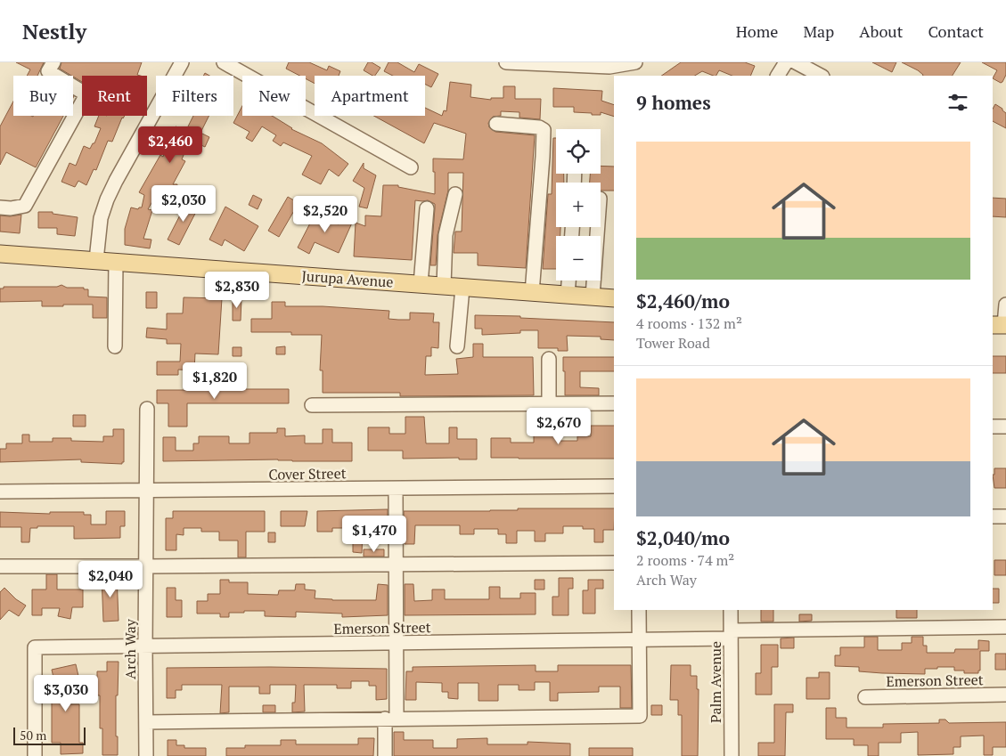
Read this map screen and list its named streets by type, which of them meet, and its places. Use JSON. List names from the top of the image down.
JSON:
{
  "streets": {
    "main road": ["Jurupa Avenue"],
    "street": [
      "Cover Street",
      "Emerson Street",
      "Arch Way",
      "Palm Avenue"
    ]
  },
  "crossings": [
    ["Cover Street", "Arch Way"],
    ["Emerson Street", "Arch Way"],
    ["Emerson Street", "Palm Avenue"]
  ],
  "scale_bar": "50 m",
  "page": {
    "header": "Nestly",
    "nav": [
      "Home",
      "Map",
      "About",
      "Contact"
    ],
    "chip": [
      "Buy",
      "Rent",
      "Filters",
      "New",
      "Apartment"
    ],
    "heading": "9 homes",
    "price": [
      "$2,460",
      "$2,030",
      "$2,520",
      "$2,830",
      "$1,820",
      "$2,670",
      "$1,470",
      "$2,040",
      "$3,030"
    ],
    "map_buttons": ["+", "−"],
    "list": [
      {
        "name": "$2,460/mo",
        "note": "4 rooms · 132 m² · Tower Road"
      },
      {
        "name": "$2,040/mo",
        "note": "2 rooms · 74 m² · Arch Way"
      }
    ],
    "scale": "50 m"
  }
}
